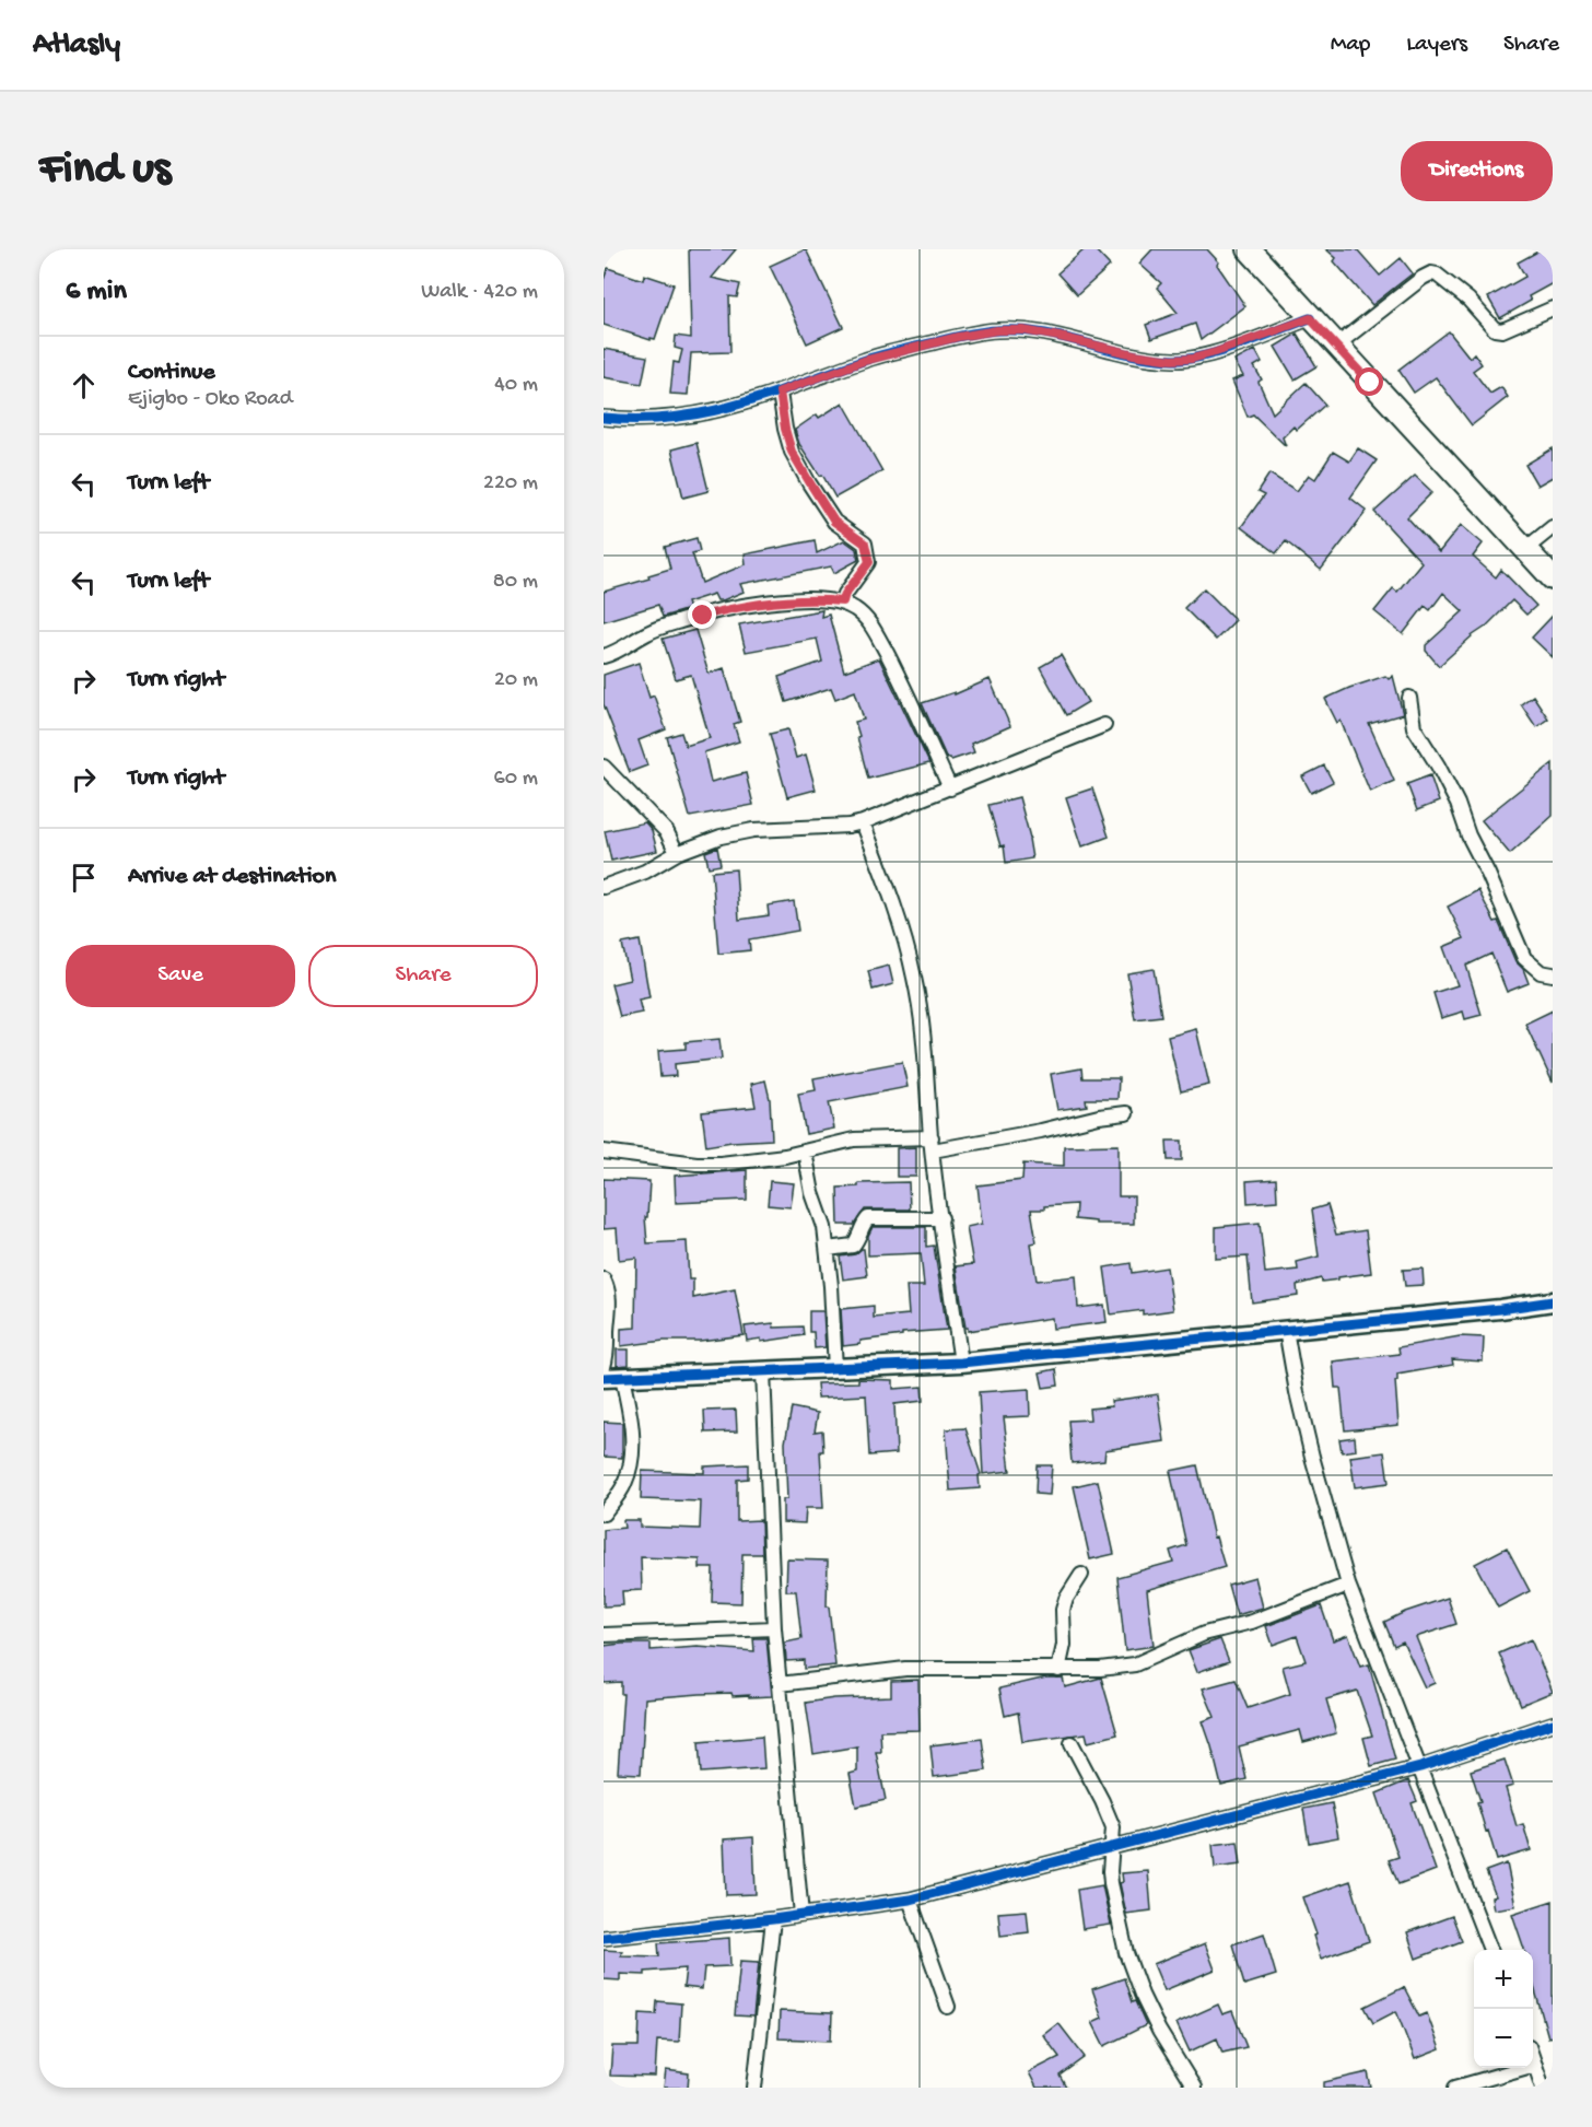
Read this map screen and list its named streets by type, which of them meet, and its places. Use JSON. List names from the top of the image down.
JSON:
{
  "page": {
    "header": "Atlasly",
    "nav": ["Map", "Layers", "Share"],
    "buttons": [
      "Directions",
      ["Save", "Share"]
    ],
    "title": "Find us",
    "heading": ["6 min", "Walk · 420 m"],
    "list": [
      ["Continue", "Ejigbo - Oko Road", "40 m"],
      ["Turn left", "220 m"],
      ["Turn left", "80 m"],
      ["Turn right", "20 m"],
      ["Turn right", "60 m"],
      "Arrive at destination"
    ],
    "map_buttons": ["+", "−"]
  }
}
